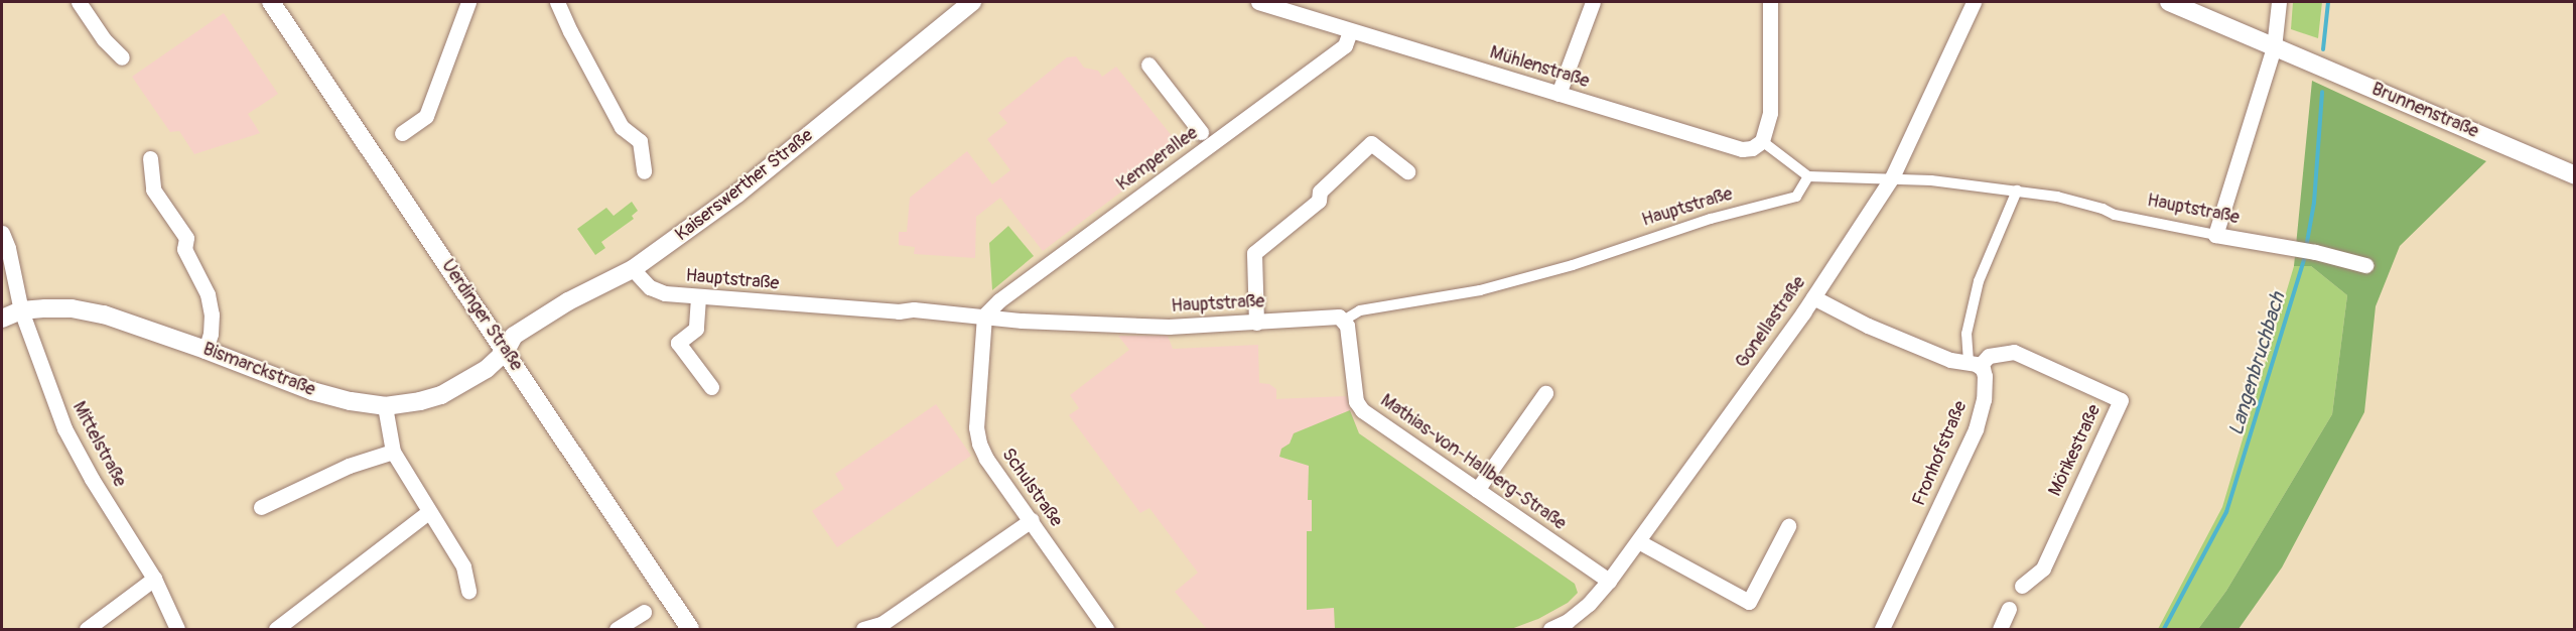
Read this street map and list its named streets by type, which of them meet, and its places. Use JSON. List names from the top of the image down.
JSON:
{
  "streets": {
    "street": [
      "Mühlenstraße",
      "Brunnenstraße",
      "Kemperallee",
      "Kaiserswerther Straße",
      "Hauptstraße",
      "Uerdinger Straße",
      "Gonellastraße",
      "Bismarckstraße",
      "Mittelstraße",
      "Mörikestraße",
      "Fronhofstraße",
      "Mathias-von-Hallberg-Straße",
      "Schulstraße"
    ]
  },
  "crossings": [
    ["Mühlenstraße", "Kemperallee"],
    ["Kemperallee", "Hauptstraße"],
    ["Kemperallee", "Schulstraße"],
    ["Kaiserswerther Straße", "Hauptstraße"],
    ["Kaiserswerther Straße", "Uerdinger Straße"],
    ["Kaiserswerther Straße", "Bismarckstraße"],
    ["Hauptstraße", "Gonellastraße"],
    ["Hauptstraße", "Fronhofstraße"],
    ["Hauptstraße", "Mathias-von-Hallberg-Straße"],
    ["Hauptstraße", "Schulstraße"],
    ["Uerdinger Straße", "Bismarckstraße"],
    ["Gonellastraße", "Mathias-von-Hallberg-Straße"],
    ["Bismarckstraße", "Mittelstraße"],
    ["Mörikestraße", "Fronhofstraße"]
  ],
  "water": ["Langenbruchbach"]
}
